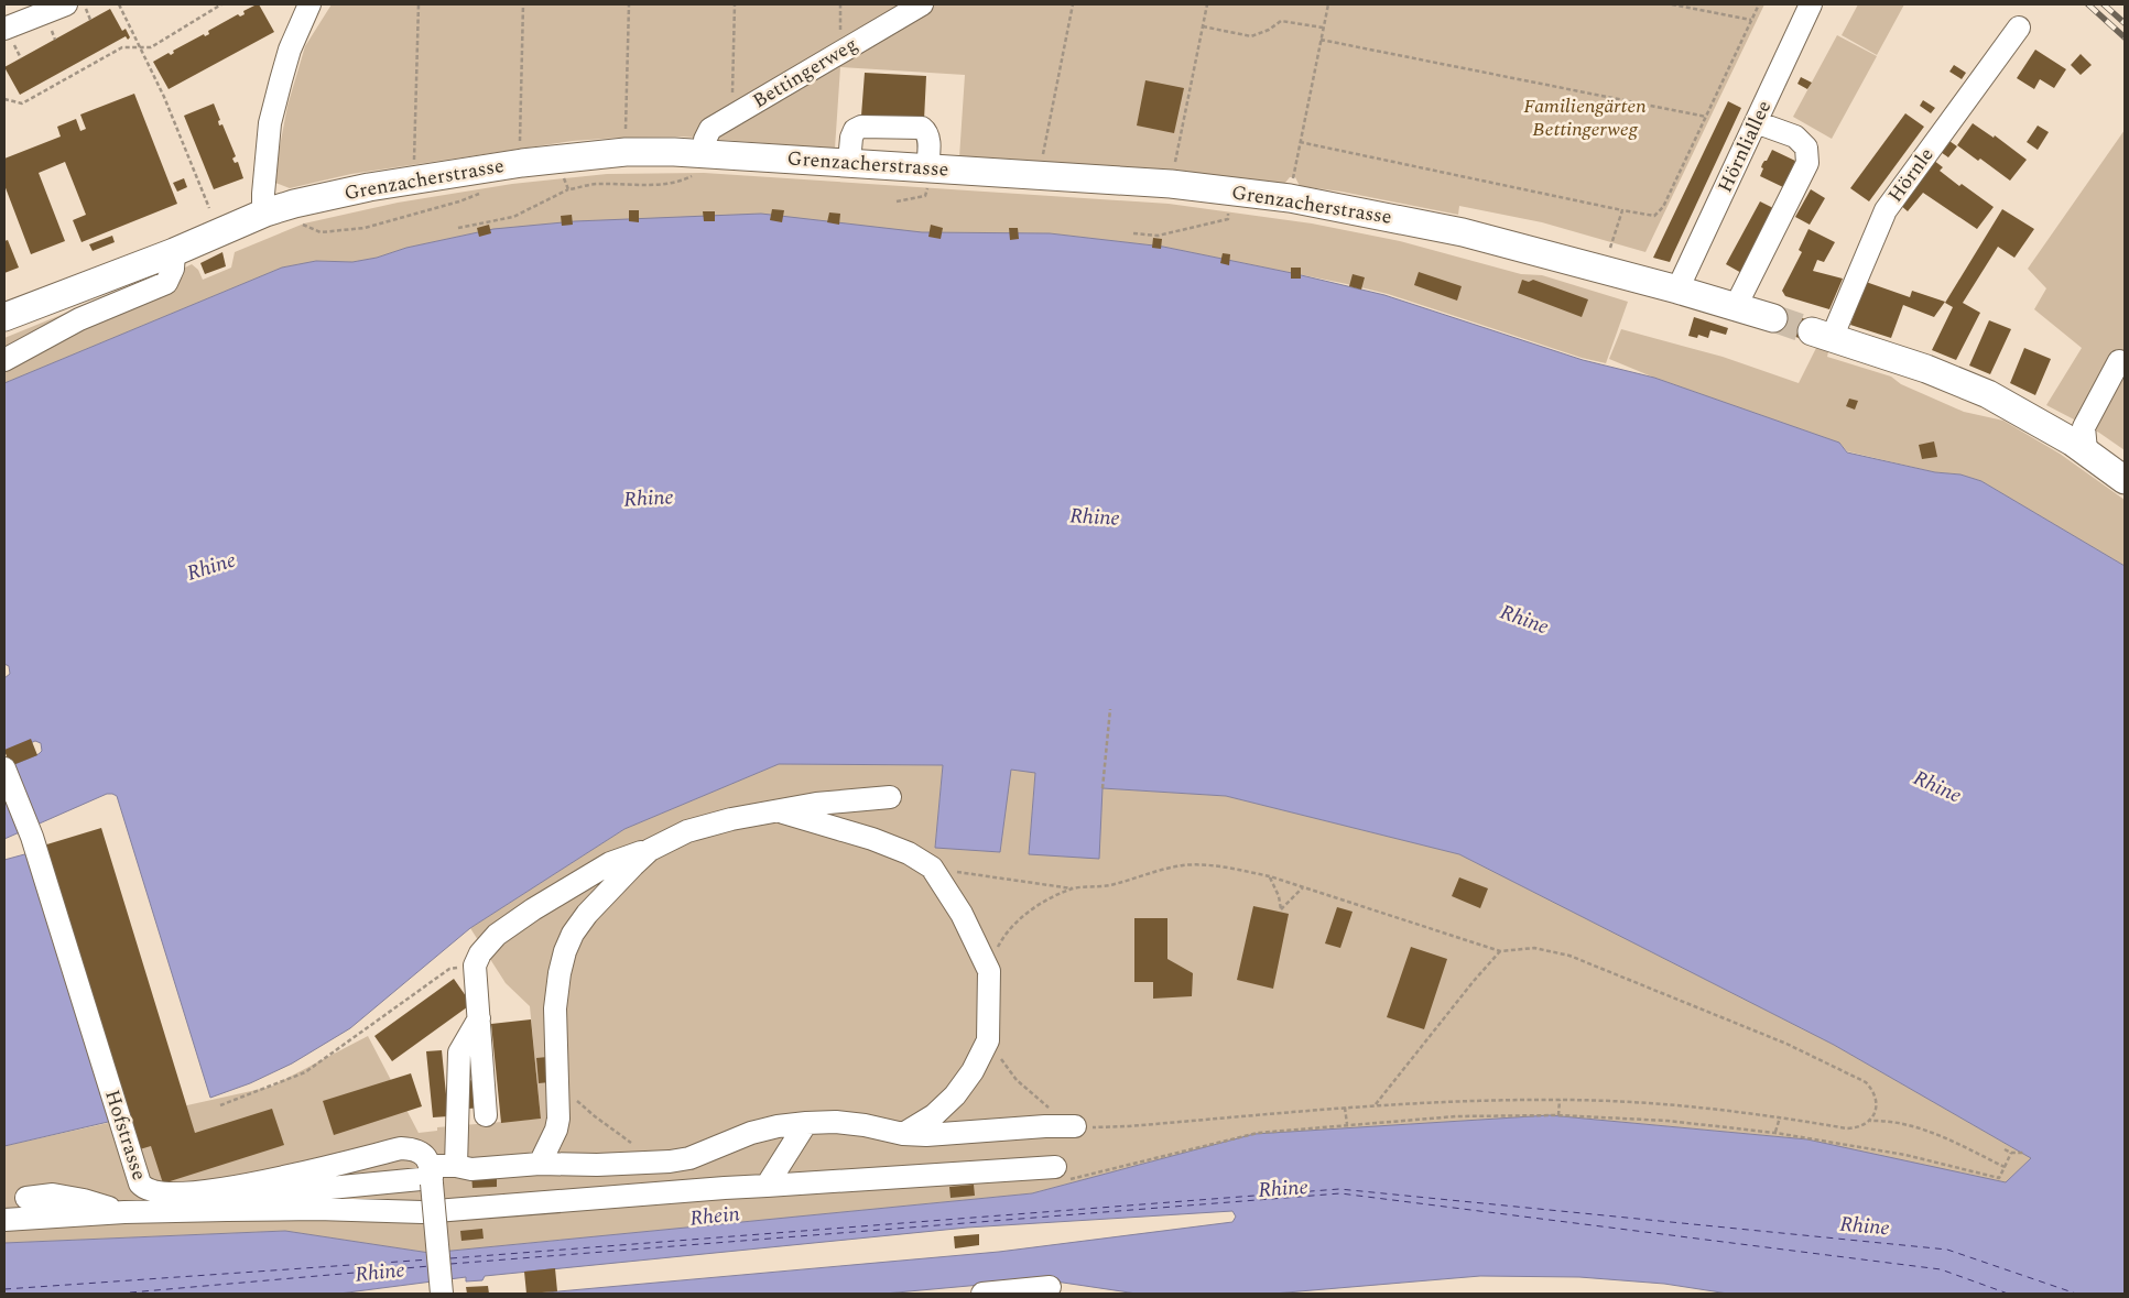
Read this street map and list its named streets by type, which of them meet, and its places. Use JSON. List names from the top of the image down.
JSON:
{
  "streets": {
    "main road": ["Grenzacherstrasse", "Hörnle"],
    "street": ["Bettingerweg", "Hörnliallee", "Hofstrasse"]
  },
  "crossings": [
    ["Bettingerweg", "Grenzacherstrasse"],
    ["Hörnliallee", "Grenzacherstrasse"]
  ],
  "water": ["Rhine", "Rhein"],
  "parks": ["Familiengärten Bettingerweg"]
}
